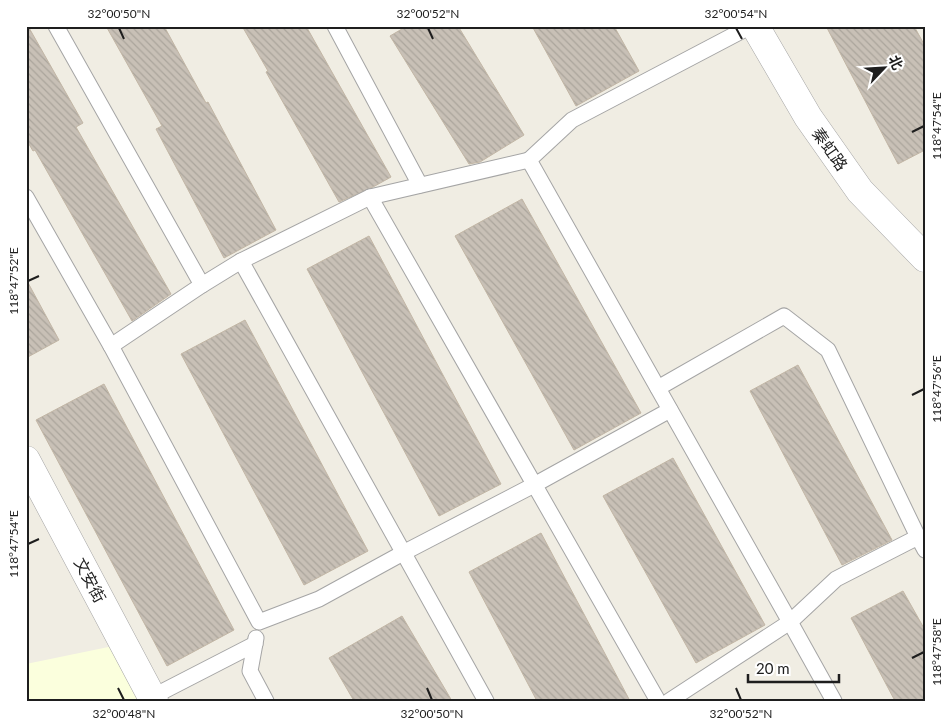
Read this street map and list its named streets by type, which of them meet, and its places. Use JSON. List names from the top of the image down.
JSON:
{
  "streets": {
    "street": ["秦虹路", "文安街"]
  },
  "scale_bar": "20 m",
  "north": "top right",
  "coordinates": [
    "32°00'50\"N",
    "32°00'52\"N",
    "32°00'54\"N",
    "118°47'54\"E",
    "118°47'52\"E",
    "118°47'56\"E",
    "118°47'58\"E",
    "32°00'48\"N"
  ]
}
